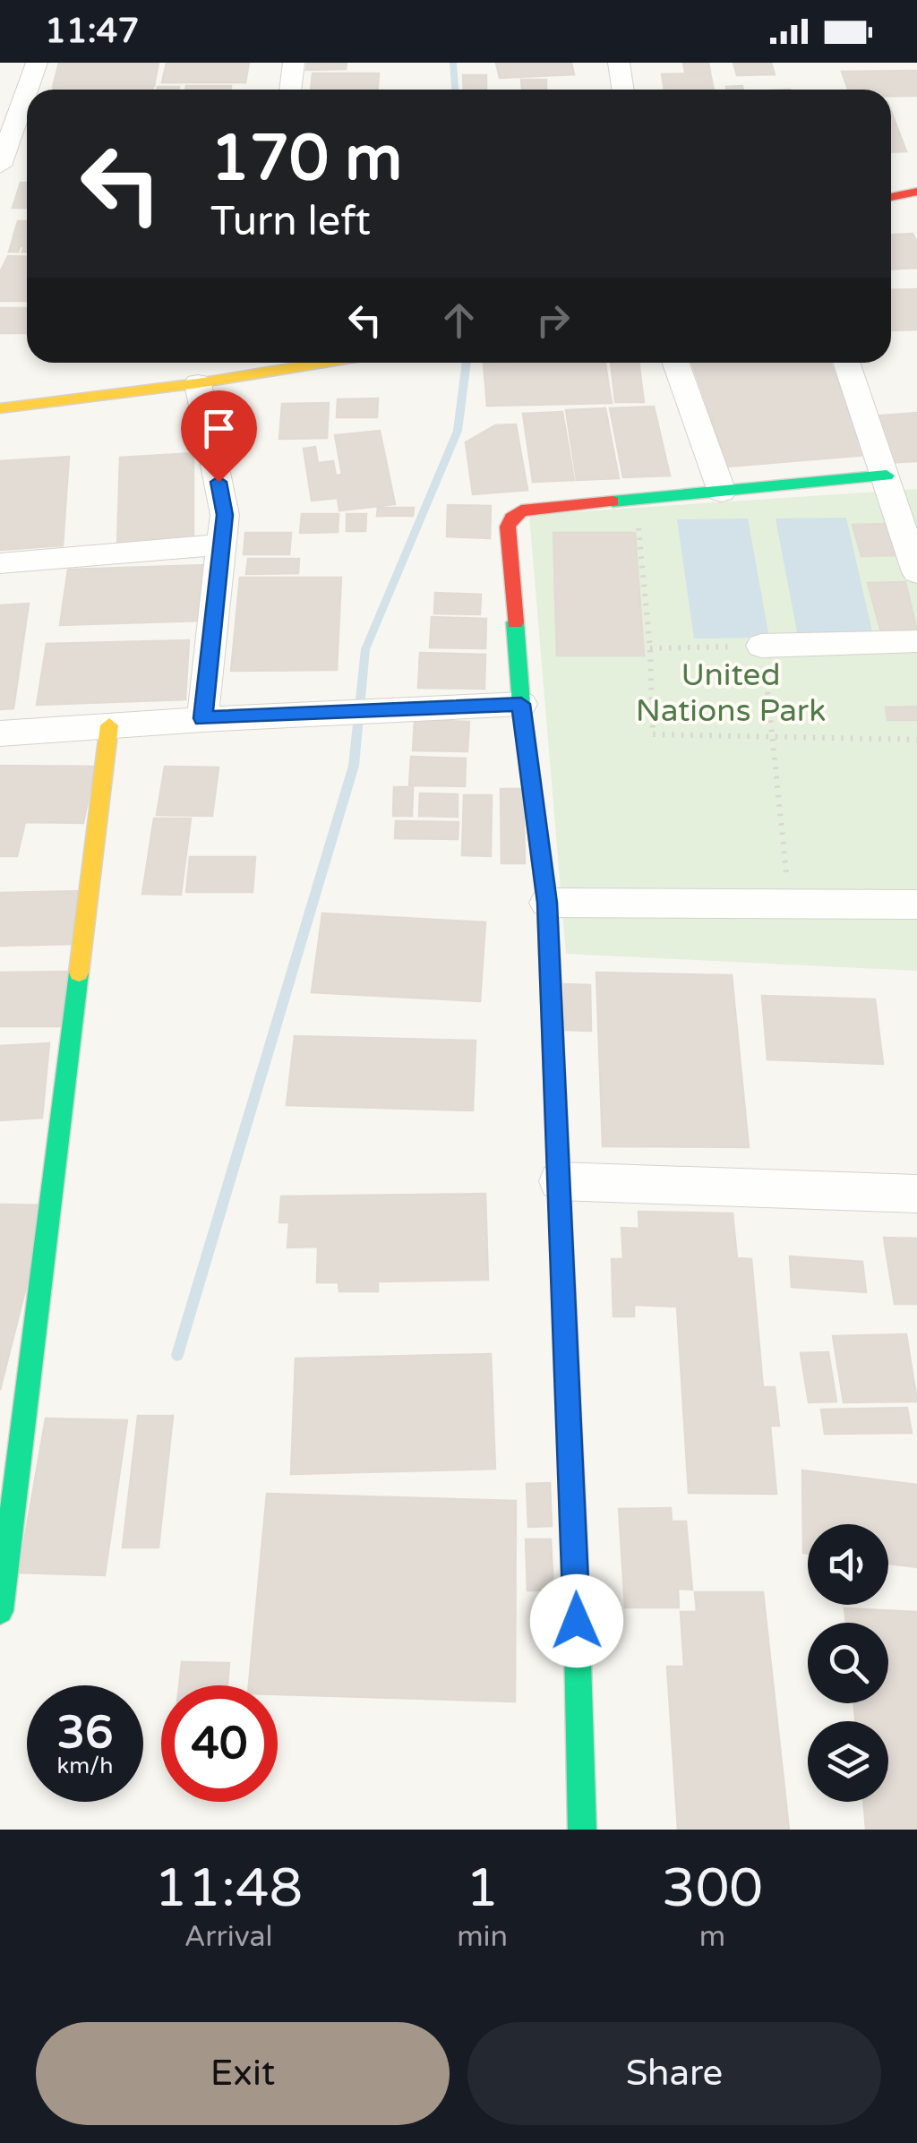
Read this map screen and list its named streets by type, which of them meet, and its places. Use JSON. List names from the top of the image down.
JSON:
{
  "parks": ["United Nations Park"],
  "page": {
    "status": "11:47",
    "turn": ["170 m", "Turn left"],
    "speed": "36 km/h",
    "limit": "40",
    "eta": [
      "11:48",
      "Arrival",
      "1",
      "min",
      "300",
      "m"
    ],
    "buttons": ["Exit", "Share"]
  }
}
